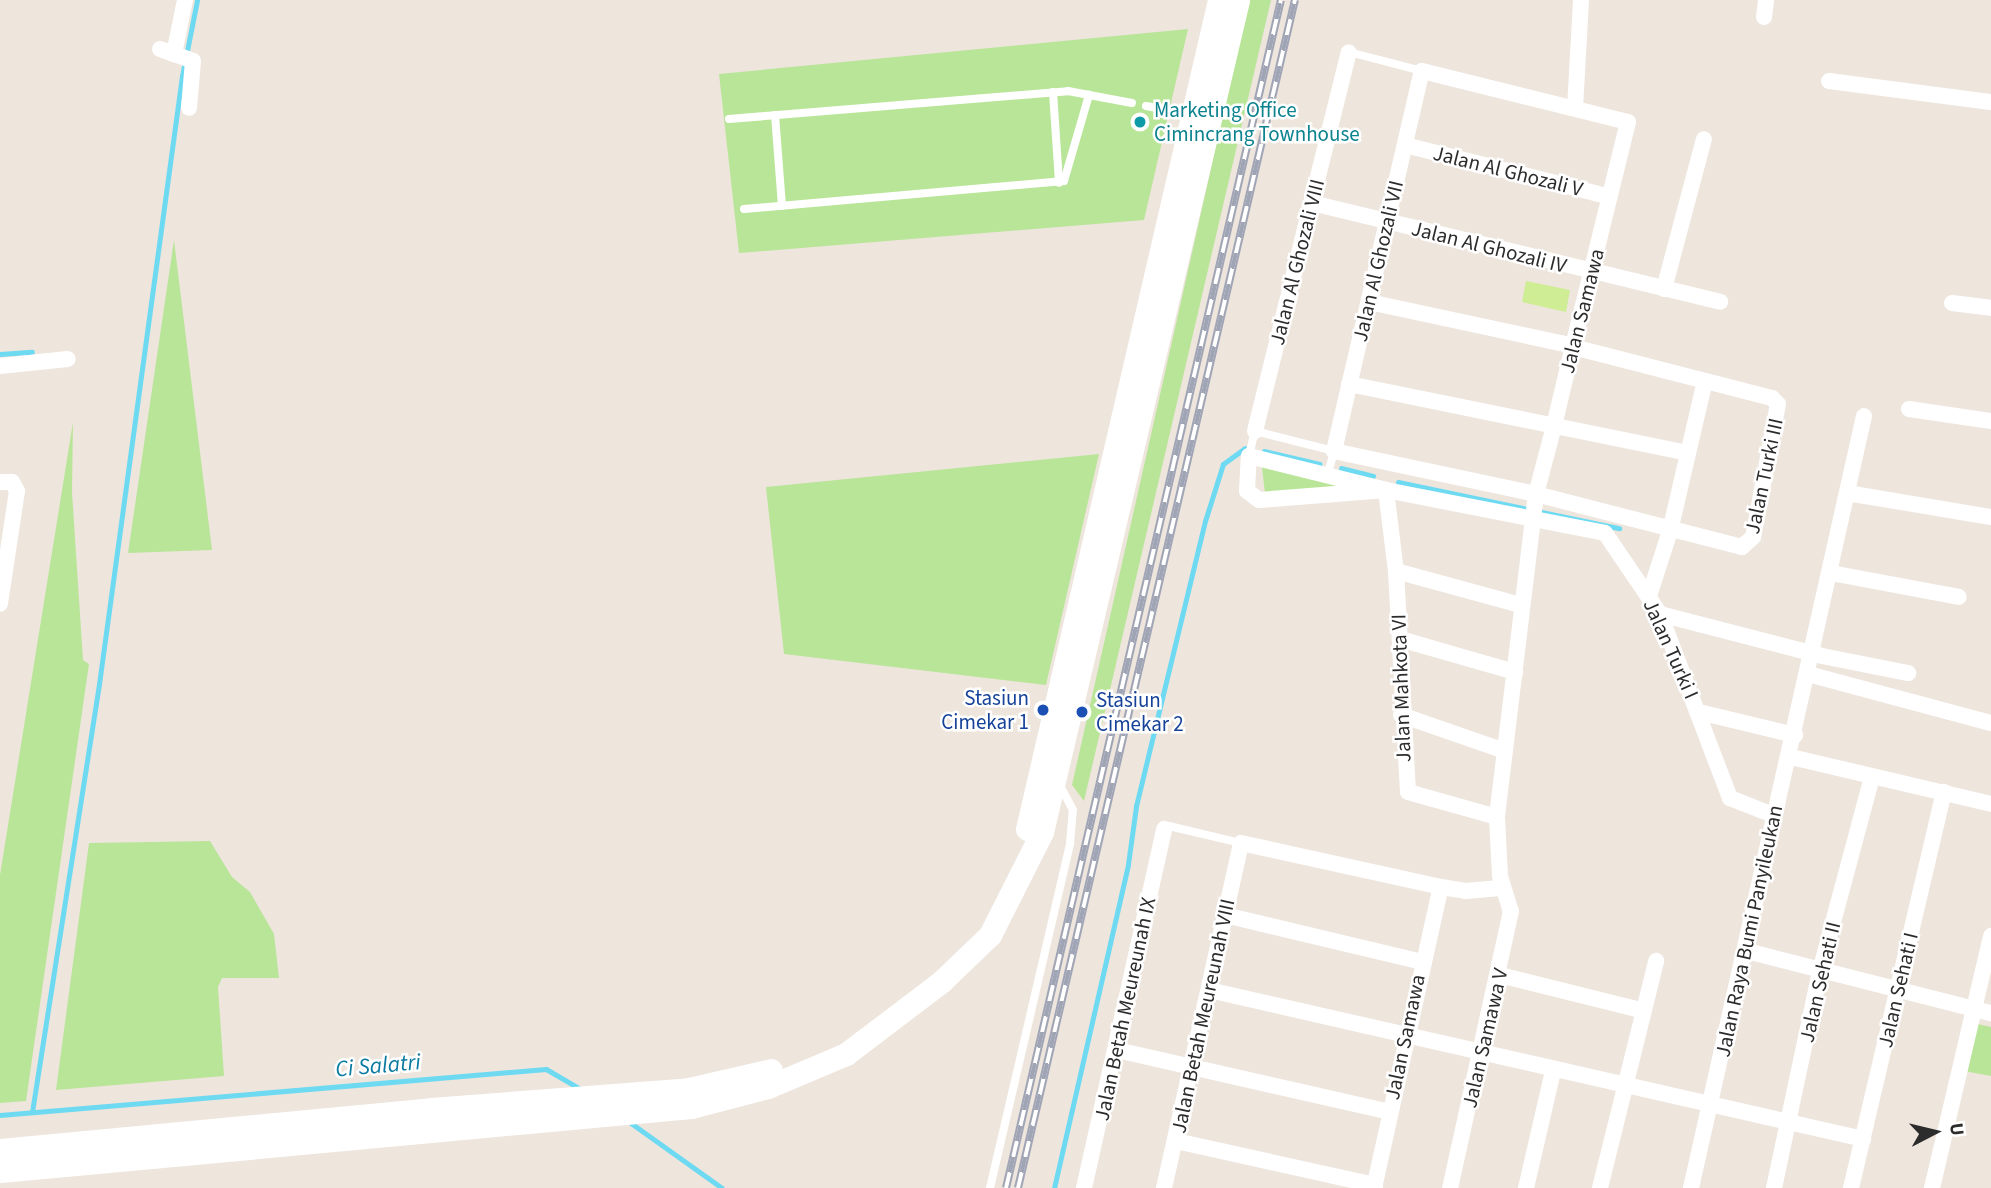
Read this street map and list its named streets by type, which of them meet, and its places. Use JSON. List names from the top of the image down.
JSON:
{
  "streets": {
    "street": [
      "Jalan Al Ghozali V",
      "Jalan Al Ghozali IV",
      "Jalan Al Ghozali VII",
      "Jalan Al Ghozali VIII",
      "Jalan Samawa",
      "Jalan Turki III",
      "Jalan Turki I",
      "Jalan Mahkota VI",
      "Jalan Raya Bumi Panyileukan",
      "Jalan Sehati II",
      "Jalan Sehati I",
      "Jalan Betah Meureunah IX",
      "Jalan Betah Meureunah VIII",
      "Jalan Samawa V"
    ]
  },
  "crossings": [
    ["Jalan Al Ghozali V", "Jalan Al Ghozali VII"],
    ["Jalan Al Ghozali V", "Jalan Samawa"],
    ["Jalan Al Ghozali IV", "Jalan Al Ghozali VII"],
    ["Jalan Al Ghozali IV", "Jalan Al Ghozali VIII"],
    ["Jalan Al Ghozali IV", "Jalan Samawa"],
    ["Jalan Al Ghozali VIII", "Jalan Mahkota VI"],
    ["Jalan Samawa", "Jalan Turki I"],
    ["Jalan Samawa", "Jalan Mahkota VI"],
    ["Jalan Samawa", "Jalan Samawa V"],
    ["Jalan Turki I", "Jalan Raya Bumi Panyileukan"]
  ],
  "water": ["Ci Salatri"],
  "places": ["Marketing Office Cimincrang Townhouse", "Stasiun Cimekar 1", "Stasiun Cimekar 2"],
  "north": "right"
}
